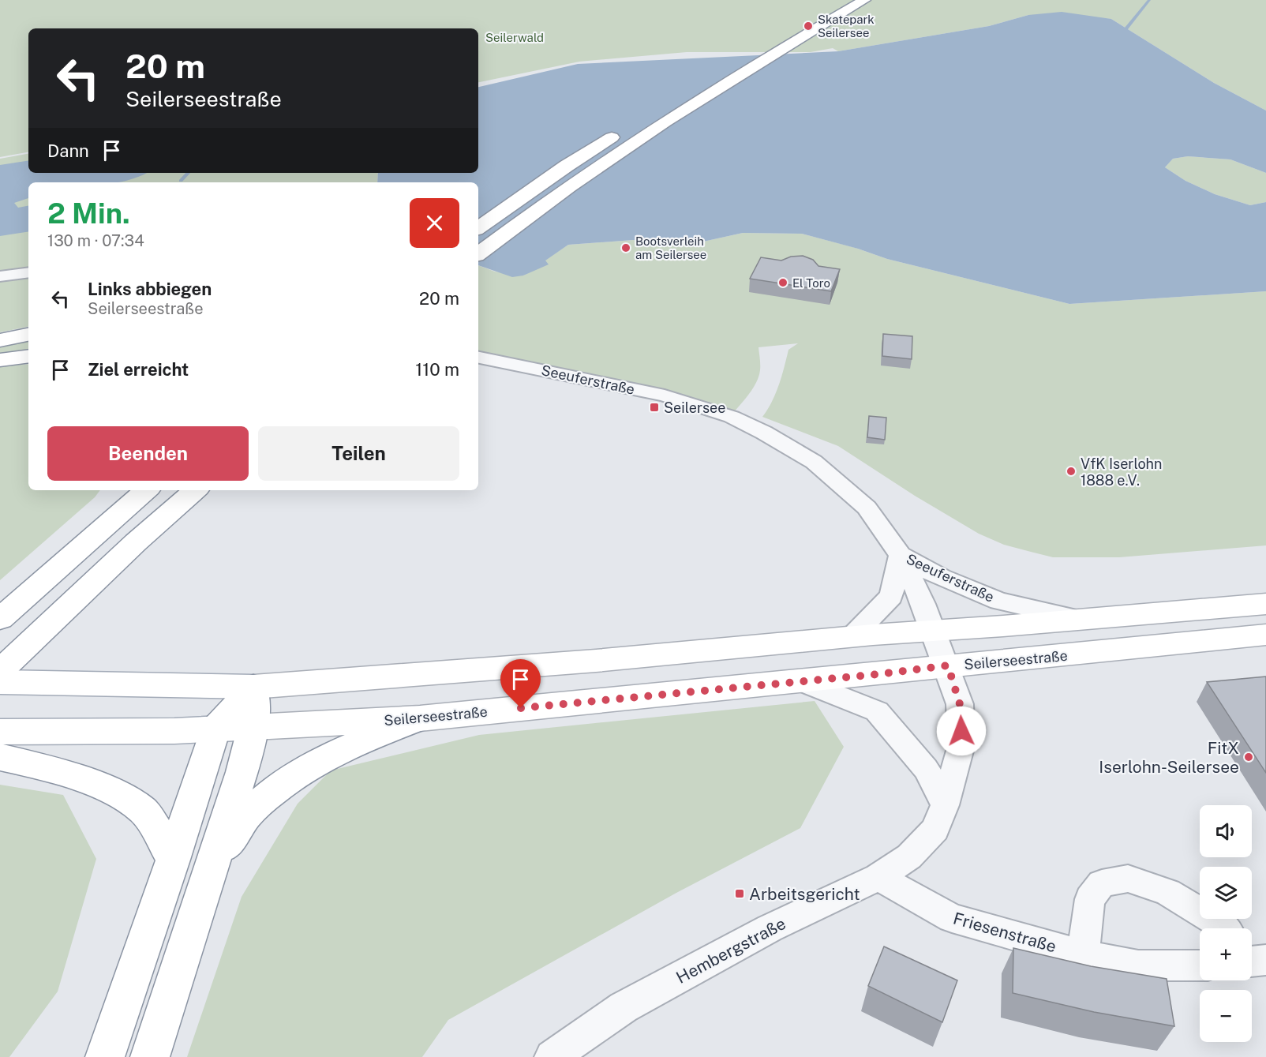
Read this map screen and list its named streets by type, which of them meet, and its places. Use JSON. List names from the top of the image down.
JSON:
{
  "streets": {
    "main road": ["Seilerseestraße"],
    "street": ["Seeuferstraße", "Friesenstraße", "Hembergstraße"]
  },
  "crossings": [
    ["Seeuferstraße", "Seilerseestraße"],
    ["Seeuferstraße", "Hembergstraße"],
    ["Seilerseestraße", "Hembergstraße"],
    ["Friesenstraße", "Hembergstraße"]
  ],
  "parks": ["Seilerwald"],
  "places": {
    "other": [
      "Skatepark Seilersee",
      "Bootsverleih am Seilersee",
      "El Toro",
      "VfK Iserlohn 1888 e.V.",
      "FitX Iserlohn-Seilersee"
    ],
    "transit": ["Seilersee", "Arbeitsgericht"]
  },
  "page": {
    "turn": ["20 m", "Seilerseestraße"],
    "then": "Dann",
    "heading": ["2 Min.", "130 m · 07:34"],
    "list": [
      {
        "name": "Links abbiegen",
        "note": "Seilerseestraße",
        "value": "20 m"
      },
      {
        "name": "Ziel erreicht",
        "value": "110 m"
      }
    ],
    "buttons": ["Beenden", "Teilen"],
    "map_buttons": ["+", "−"]
  }
}
